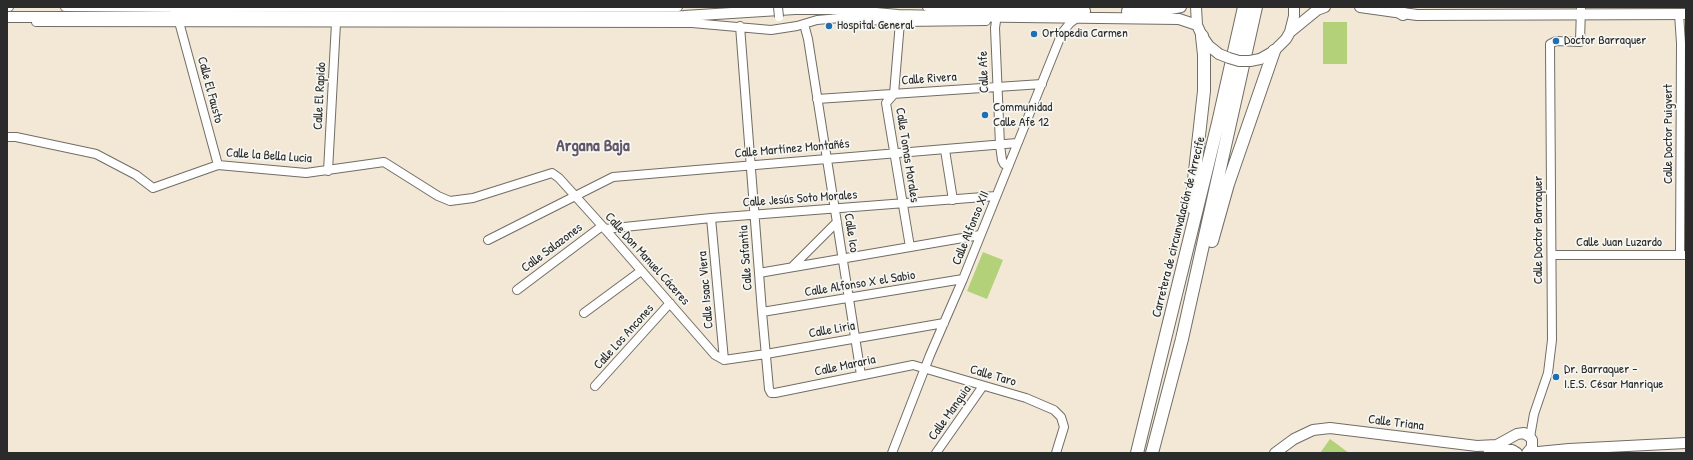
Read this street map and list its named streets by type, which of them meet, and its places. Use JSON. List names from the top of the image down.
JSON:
{
  "streets": {
    "highway": ["Carretera de circunvalación de Arrecife"],
    "main road": ["Calle Triana"],
    "street": [
      "Calle Afe",
      "Calle Rivera",
      "Calle El Fausto",
      "Calle El Rapido",
      "Calle Doctor Puigvert",
      "Calle Martínez Montañés",
      "Calle Tomas Morales",
      "Calle la Bella Lucia",
      "Calle Jesús Soto Morales",
      "Calle Alfonso XII",
      "Calle Doctor Barraquer",
      "Calle Ico",
      "Calle Juan Luzardo",
      "Calle Salazones",
      "Calle Safantia",
      "Calle Don Manuel Cáceres",
      "Calle Alfonso X el Sabio",
      "Calle Isaac Viera",
      "Calle Liria",
      "Calle Los Ancones",
      "Calle Mararia",
      "Calle Taro",
      "Calle Manguia"
    ]
  },
  "crossings": [
    ["Calle Afe", "Calle Rivera"],
    ["Calle Afe", "Calle Martínez Montañés"],
    ["Calle Afe", "Calle Alfonso XII"],
    ["Calle Rivera", "Calle Tomas Morales"],
    ["Calle Rivera", "Calle Alfonso XII"],
    ["Calle Rivera", "Calle Ico"],
    ["Calle El Fausto", "Calle la Bella Lucia"],
    ["Calle El Rapido", "Calle la Bella Lucia"],
    ["Calle Doctor Puigvert", "Calle Juan Luzardo"],
    ["Calle Martínez Montañés", "Calle Tomas Morales"],
    ["Calle Martínez Montañés", "Calle Alfonso XII"],
    ["Calle Martínez Montañés", "Calle Ico"],
    ["Calle Martínez Montañés", "Calle Safantia"],
    ["Calle Martínez Montañés", "Calle Don Manuel Cáceres"],
    ["Calle Tomas Morales", "Calle Jesús Soto Morales"],
    ["Calle la Bella Lucia", "Calle Don Manuel Cáceres"],
    ["Calle Jesús Soto Morales", "Calle Alfonso XII"],
    ["Calle Jesús Soto Morales", "Calle Ico"],
    ["Calle Jesús Soto Morales", "Calle Salazones"],
    ["Calle Jesús Soto Morales", "Calle Safantia"],
    ["Calle Jesús Soto Morales", "Calle Don Manuel Cáceres"],
    ["Calle Jesús Soto Morales", "Calle Isaac Viera"],
    ["Calle Alfonso XII", "Calle Alfonso X el Sabio"],
    ["Calle Alfonso XII", "Calle Liria"],
    ["Calle Alfonso XII", "Calle Mararia"],
    ["Calle Alfonso XII", "Calle Taro"],
    ["Calle Doctor Barraquer", "Calle Juan Luzardo"],
    ["Calle Ico", "Calle Alfonso X el Sabio"],
    ["Calle Ico", "Calle Liria"],
    ["Calle Ico", "Calle Mararia"],
    ["Calle Salazones", "Calle Don Manuel Cáceres"],
    ["Calle Safantia", "Calle Alfonso X el Sabio"],
    ["Calle Safantia", "Calle Liria"],
    ["Calle Safantia", "Calle Mararia"],
    ["Calle Don Manuel Cáceres", "Calle Isaac Viera"],
    ["Calle Don Manuel Cáceres", "Calle Liria"],
    ["Calle Don Manuel Cáceres", "Calle Los Ancones"],
    ["Calle Isaac Viera", "Calle Liria"],
    ["Calle Mararia", "Calle Taro"],
    ["Calle Taro", "Calle Manguia"]
  ],
  "districts": ["Argana Baja"],
  "places": [
    "Hospital General",
    "Ortopedia Carmen",
    "Doctor Barraquer",
    "Communidad Calle Afe 12",
    "Dr. Barraquer - I.E.S. César Manrique"
  ]
}
